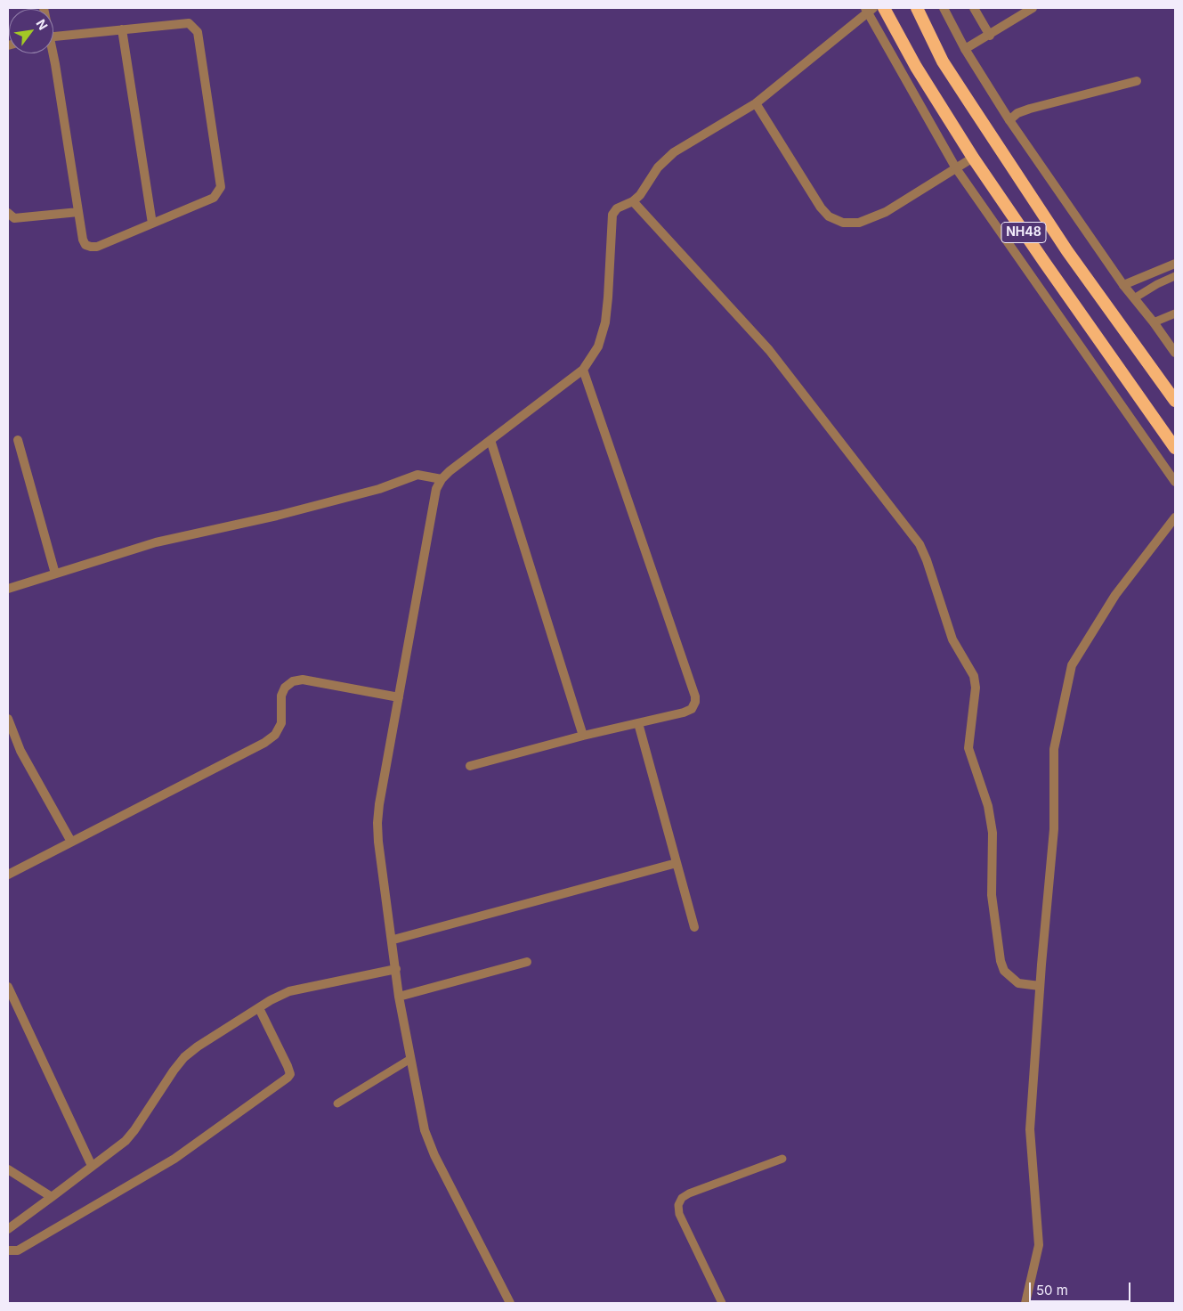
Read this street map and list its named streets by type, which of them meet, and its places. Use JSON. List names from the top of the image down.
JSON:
{
  "streets": {
    "highway": ["NH48"]
  },
  "scale_bar": "50 m",
  "north": "top right"
}
